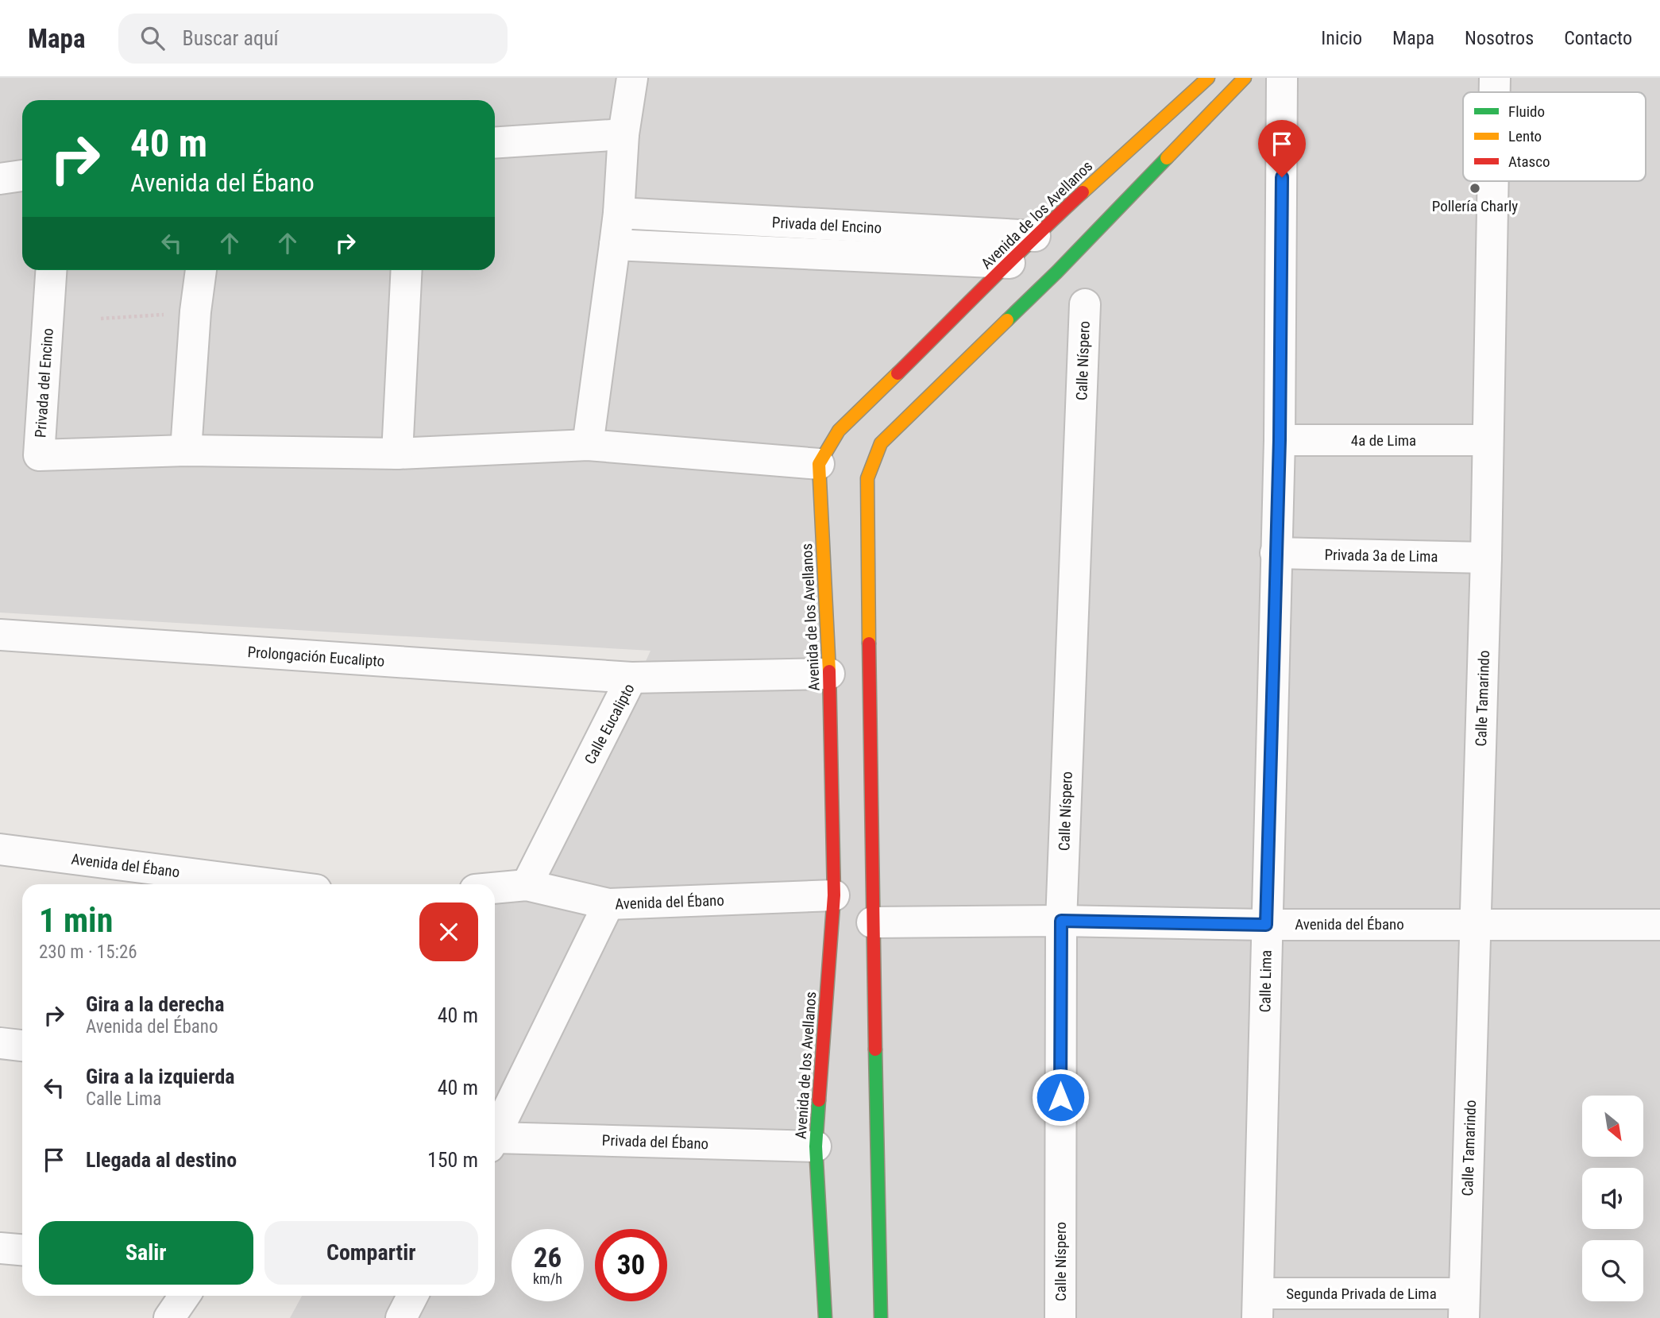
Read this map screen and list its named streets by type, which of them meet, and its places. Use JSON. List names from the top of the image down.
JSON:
{
  "streets": {
    "street": [
      "Avenida de los Avellanos",
      "Privada del Encino",
      "Calle Níspero",
      "4a de Lima",
      "Privada 3a de Lima",
      "Prolongación Eucalipto",
      "Calle Tamarindo",
      "Calle Eucalipto",
      "Avenida del Ébano",
      "Calle Lima",
      "Privada del Ébano",
      "Segunda Privada de Lima"
    ]
  },
  "crossings": [
    ["Avenida de los Avellanos", "Privada del Encino"],
    ["Avenida de los Avellanos", "Calle Eucalipto"],
    ["Avenida de los Avellanos", "Avenida del Ébano"],
    ["Avenida de los Avellanos", "Privada del Ébano"],
    ["Calle Níspero", "Avenida del Ébano"],
    ["4a de Lima", "Calle Tamarindo"],
    ["4a de Lima", "Calle Lima"],
    ["Privada 3a de Lima", "Calle Tamarindo"],
    ["Privada 3a de Lima", "Calle Lima"],
    ["Prolongación Eucalipto", "Calle Eucalipto"],
    ["Calle Tamarindo", "Avenida del Ébano"],
    ["Calle Tamarindo", "Segunda Privada de Lima"],
    ["Calle Eucalipto", "Avenida del Ébano"],
    ["Avenida del Ébano", "Calle Lima"],
    ["Calle Lima", "Segunda Privada de Lima"]
  ],
  "places": ["Pollería Charly"],
  "legend": ["Fluido", "Lento", "Atasco"],
  "north": "bottom right",
  "page": {
    "header": "Mapa",
    "search": "Buscar aquí",
    "nav": [
      "Inicio",
      "Mapa",
      "Nosotros",
      "Contacto"
    ],
    "turn": ["40 m", "Avenida del Ébano"],
    "heading": ["1 min", "230 m · 15:26"],
    "list": [
      {
        "name": "Gira a la derecha",
        "note": "Avenida del Ébano",
        "value": "40 m"
      },
      {
        "name": "Gira a la izquierda",
        "note": "Calle Lima",
        "value": "40 m"
      },
      {
        "name": "Llegada al destino",
        "value": "150 m"
      }
    ],
    "buttons": ["Salir", "Compartir"],
    "speed": "26 km/h",
    "limit": "30"
  }
}
